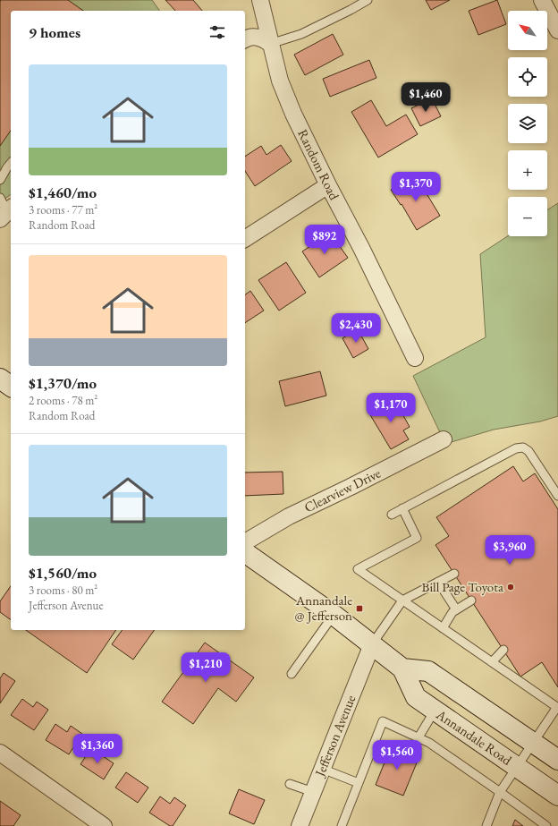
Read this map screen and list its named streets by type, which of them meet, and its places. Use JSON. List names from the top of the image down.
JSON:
{
  "streets": {
    "main road": ["Annandale Road"],
    "street": ["Random Road", "Clearview Drive", "Jefferson Avenue"]
  },
  "crossings": [
    ["Jefferson Avenue", "Annandale Road"]
  ],
  "places": {
    "other": ["Bill Page Toyota"],
    "transit": ["Annandale @ Jefferson"]
  },
  "north": "top left",
  "page": {
    "map_buttons": ["+", "−"],
    "heading": "9 homes",
    "list": [
      {
        "name": "$1,460/mo",
        "note": "3 rooms · 77 m² · Random Road"
      },
      {
        "name": "$1,370/mo",
        "note": "2 rooms · 78 m² · Random Road"
      },
      {
        "name": "$1,560/mo",
        "note": "3 rooms · 80 m² · Jefferson Avenue"
      }
    ],
    "price": [
      "$1,460",
      "$1,370",
      "$892",
      "$2,430",
      "$1,170",
      "$3,960",
      "$1,210",
      "$1,360",
      "$1,560"
    ]
  }
}
